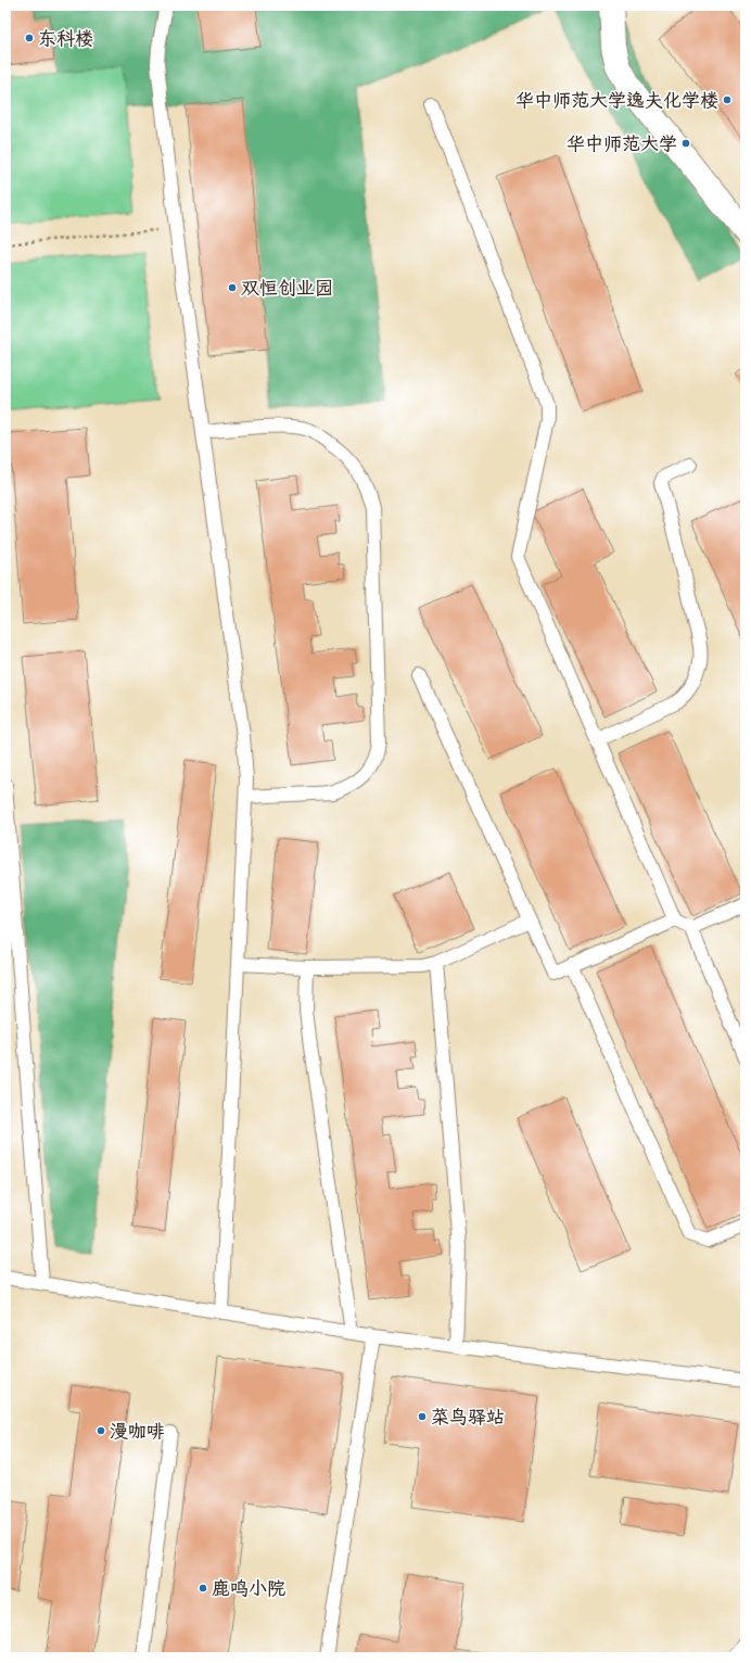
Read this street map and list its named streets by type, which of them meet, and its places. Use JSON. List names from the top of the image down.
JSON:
{
  "places": [
    "东科楼",
    "华中师范大学逸夫化学楼",
    "华中师范大学",
    "双恒创业园",
    "菜鸟驿站",
    "漫咖啡",
    "鹿鸣小院"
  ]
}
